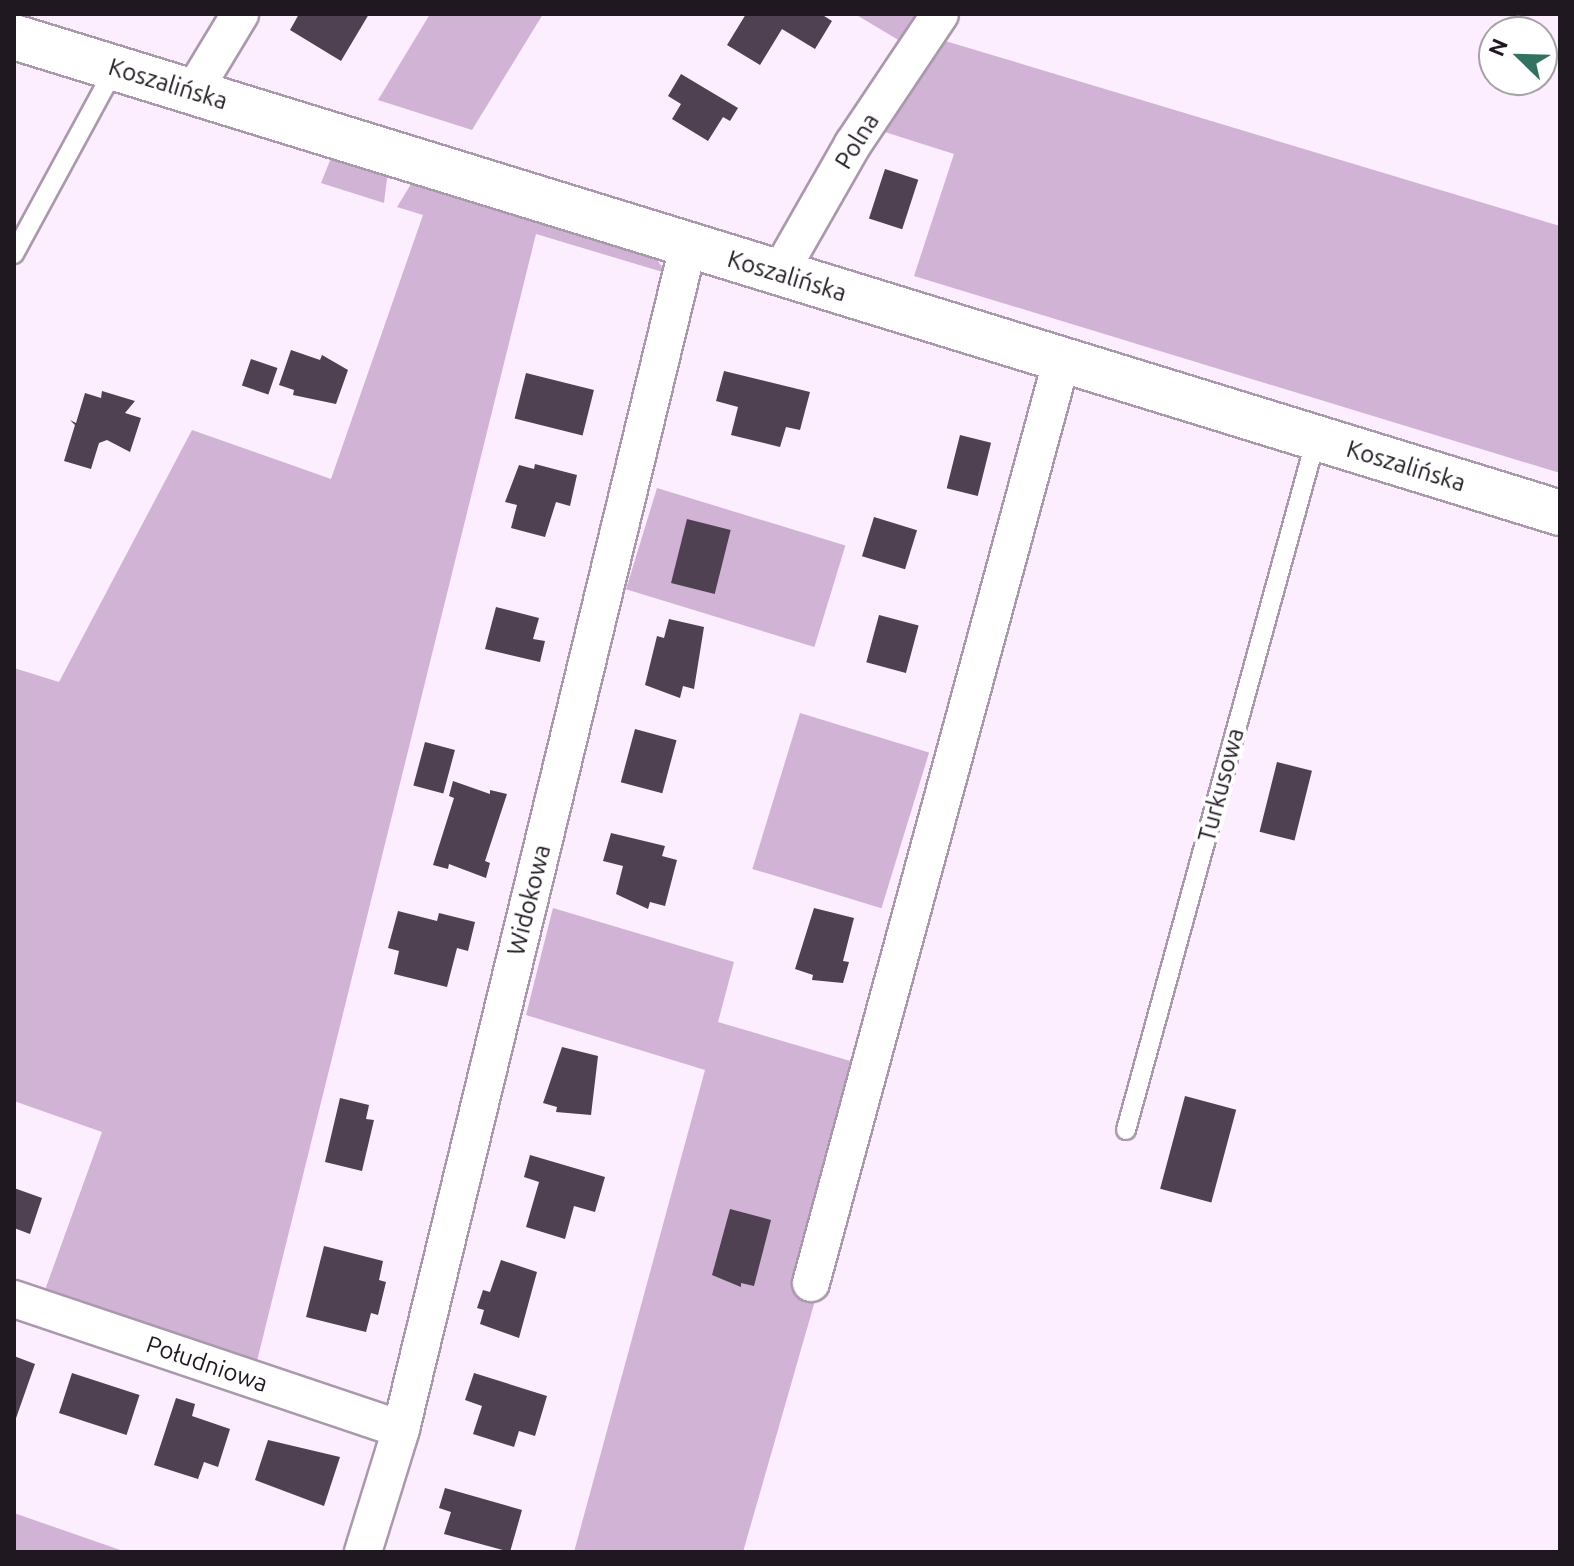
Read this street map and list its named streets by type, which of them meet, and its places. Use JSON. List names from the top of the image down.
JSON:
{
  "streets": {
    "street": [
      "Koszalińska",
      "Polna",
      "Widokowa",
      "Południowa"
    ],
    "lane": ["Turkusowa"]
  },
  "crossings": [
    ["Koszalińska", "Polna"],
    ["Koszalińska", "Turkusowa"],
    ["Koszalińska", "Widokowa"],
    ["Widokowa", "Południowa"]
  ],
  "north": "top left"
}
